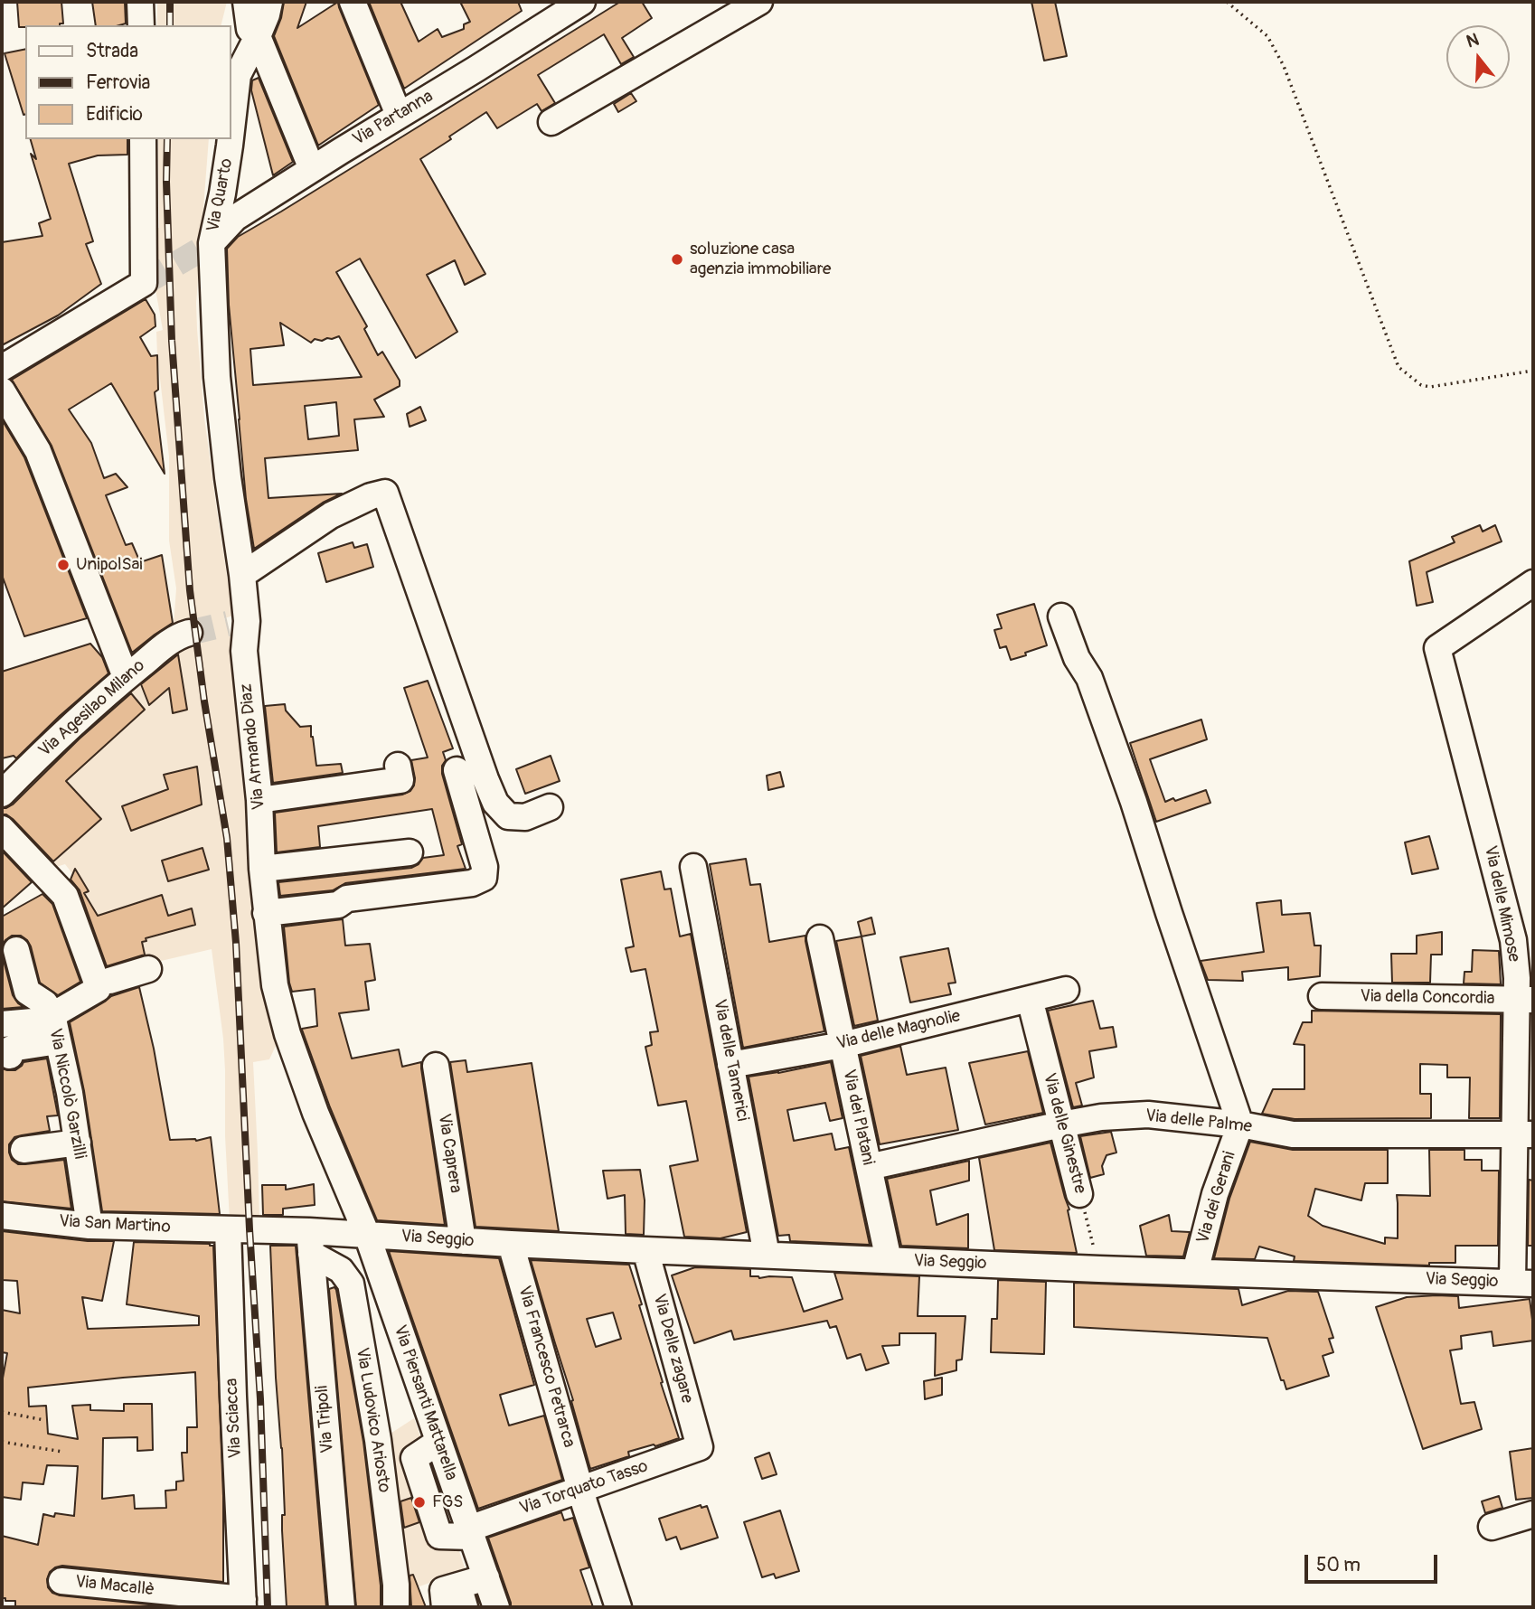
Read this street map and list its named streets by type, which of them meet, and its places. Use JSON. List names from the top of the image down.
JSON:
{
  "streets": {
    "street": [
      "Via Partanna",
      "Via Quarto",
      "Via Agesilao Milano",
      "Via Armando Diaz",
      "Via delle Mimose",
      "Via della Concordia",
      "Via delle Magnolie",
      "Via delle Tamerici",
      "Via Niccolò Garzilli",
      "Via dei Platani",
      "Via delle Palme",
      "Via delle Ginestre",
      "Via Caprera",
      "Via dei Gerani",
      "Via San Martino",
      "Via Seggio",
      "Via Delle zagare",
      "Via Francesco Petrarca",
      "Via Piersanti Mattarella",
      "Via Sciacca",
      "Via Tripoli",
      "Via Ludovico Ariosto",
      "Via Torquato Tasso",
      "Via Macallè"
    ]
  },
  "crossings": [
    ["Via Partanna", "Via Quarto"],
    ["Via Partanna", "Via Armando Diaz"],
    ["Via Quarto", "Via Armando Diaz"],
    ["Via Armando Diaz", "Via Seggio"],
    ["Via Armando Diaz", "Via Piersanti Mattarella"],
    ["Via delle Mimose", "Via della Concordia"],
    ["Via delle Mimose", "Via delle Palme"],
    ["Via delle Mimose", "Via Seggio"],
    ["Via delle Magnolie", "Via delle Tamerici"],
    ["Via delle Magnolie", "Via dei Platani"],
    ["Via delle Magnolie", "Via delle Ginestre"],
    ["Via delle Tamerici", "Via Seggio"],
    ["Via Niccolò Garzilli", "Via San Martino"],
    ["Via dei Platani", "Via delle Palme"],
    ["Via dei Platani", "Via Seggio"],
    ["Via delle Palme", "Via delle Ginestre"],
    ["Via delle Palme", "Via dei Gerani"],
    ["Via delle Ginestre", "Via Seggio"],
    ["Via Caprera", "Via Seggio"],
    ["Via dei Gerani", "Via Seggio"],
    ["Via San Martino", "Via Seggio"],
    ["Via San Martino", "Via Sciacca"],
    ["Via San Martino", "Via Tripoli"],
    ["Via San Martino", "Via Ludovico Ariosto"],
    ["Via Seggio", "Via Delle zagare"],
    ["Via Seggio", "Via Francesco Petrarca"],
    ["Via Seggio", "Via Piersanti Mattarella"],
    ["Via Seggio", "Via Tripoli"],
    ["Via Seggio", "Via Ludovico Ariosto"],
    ["Via Delle zagare", "Via Torquato Tasso"],
    ["Via Francesco Petrarca", "Via Torquato Tasso"],
    ["Via Piersanti Mattarella", "Via Torquato Tasso"],
    ["Via Sciacca", "Via Macallè"],
    ["Via Tripoli", "Via Ludovico Ariosto"]
  ],
  "places": ["soluzione casa agenzia immobiliare", "UnipolSai", "FGS"],
  "legend": ["Strada", "Ferrovia", "Edificio"],
  "scale_bar": "50 m",
  "north": "top"
}
